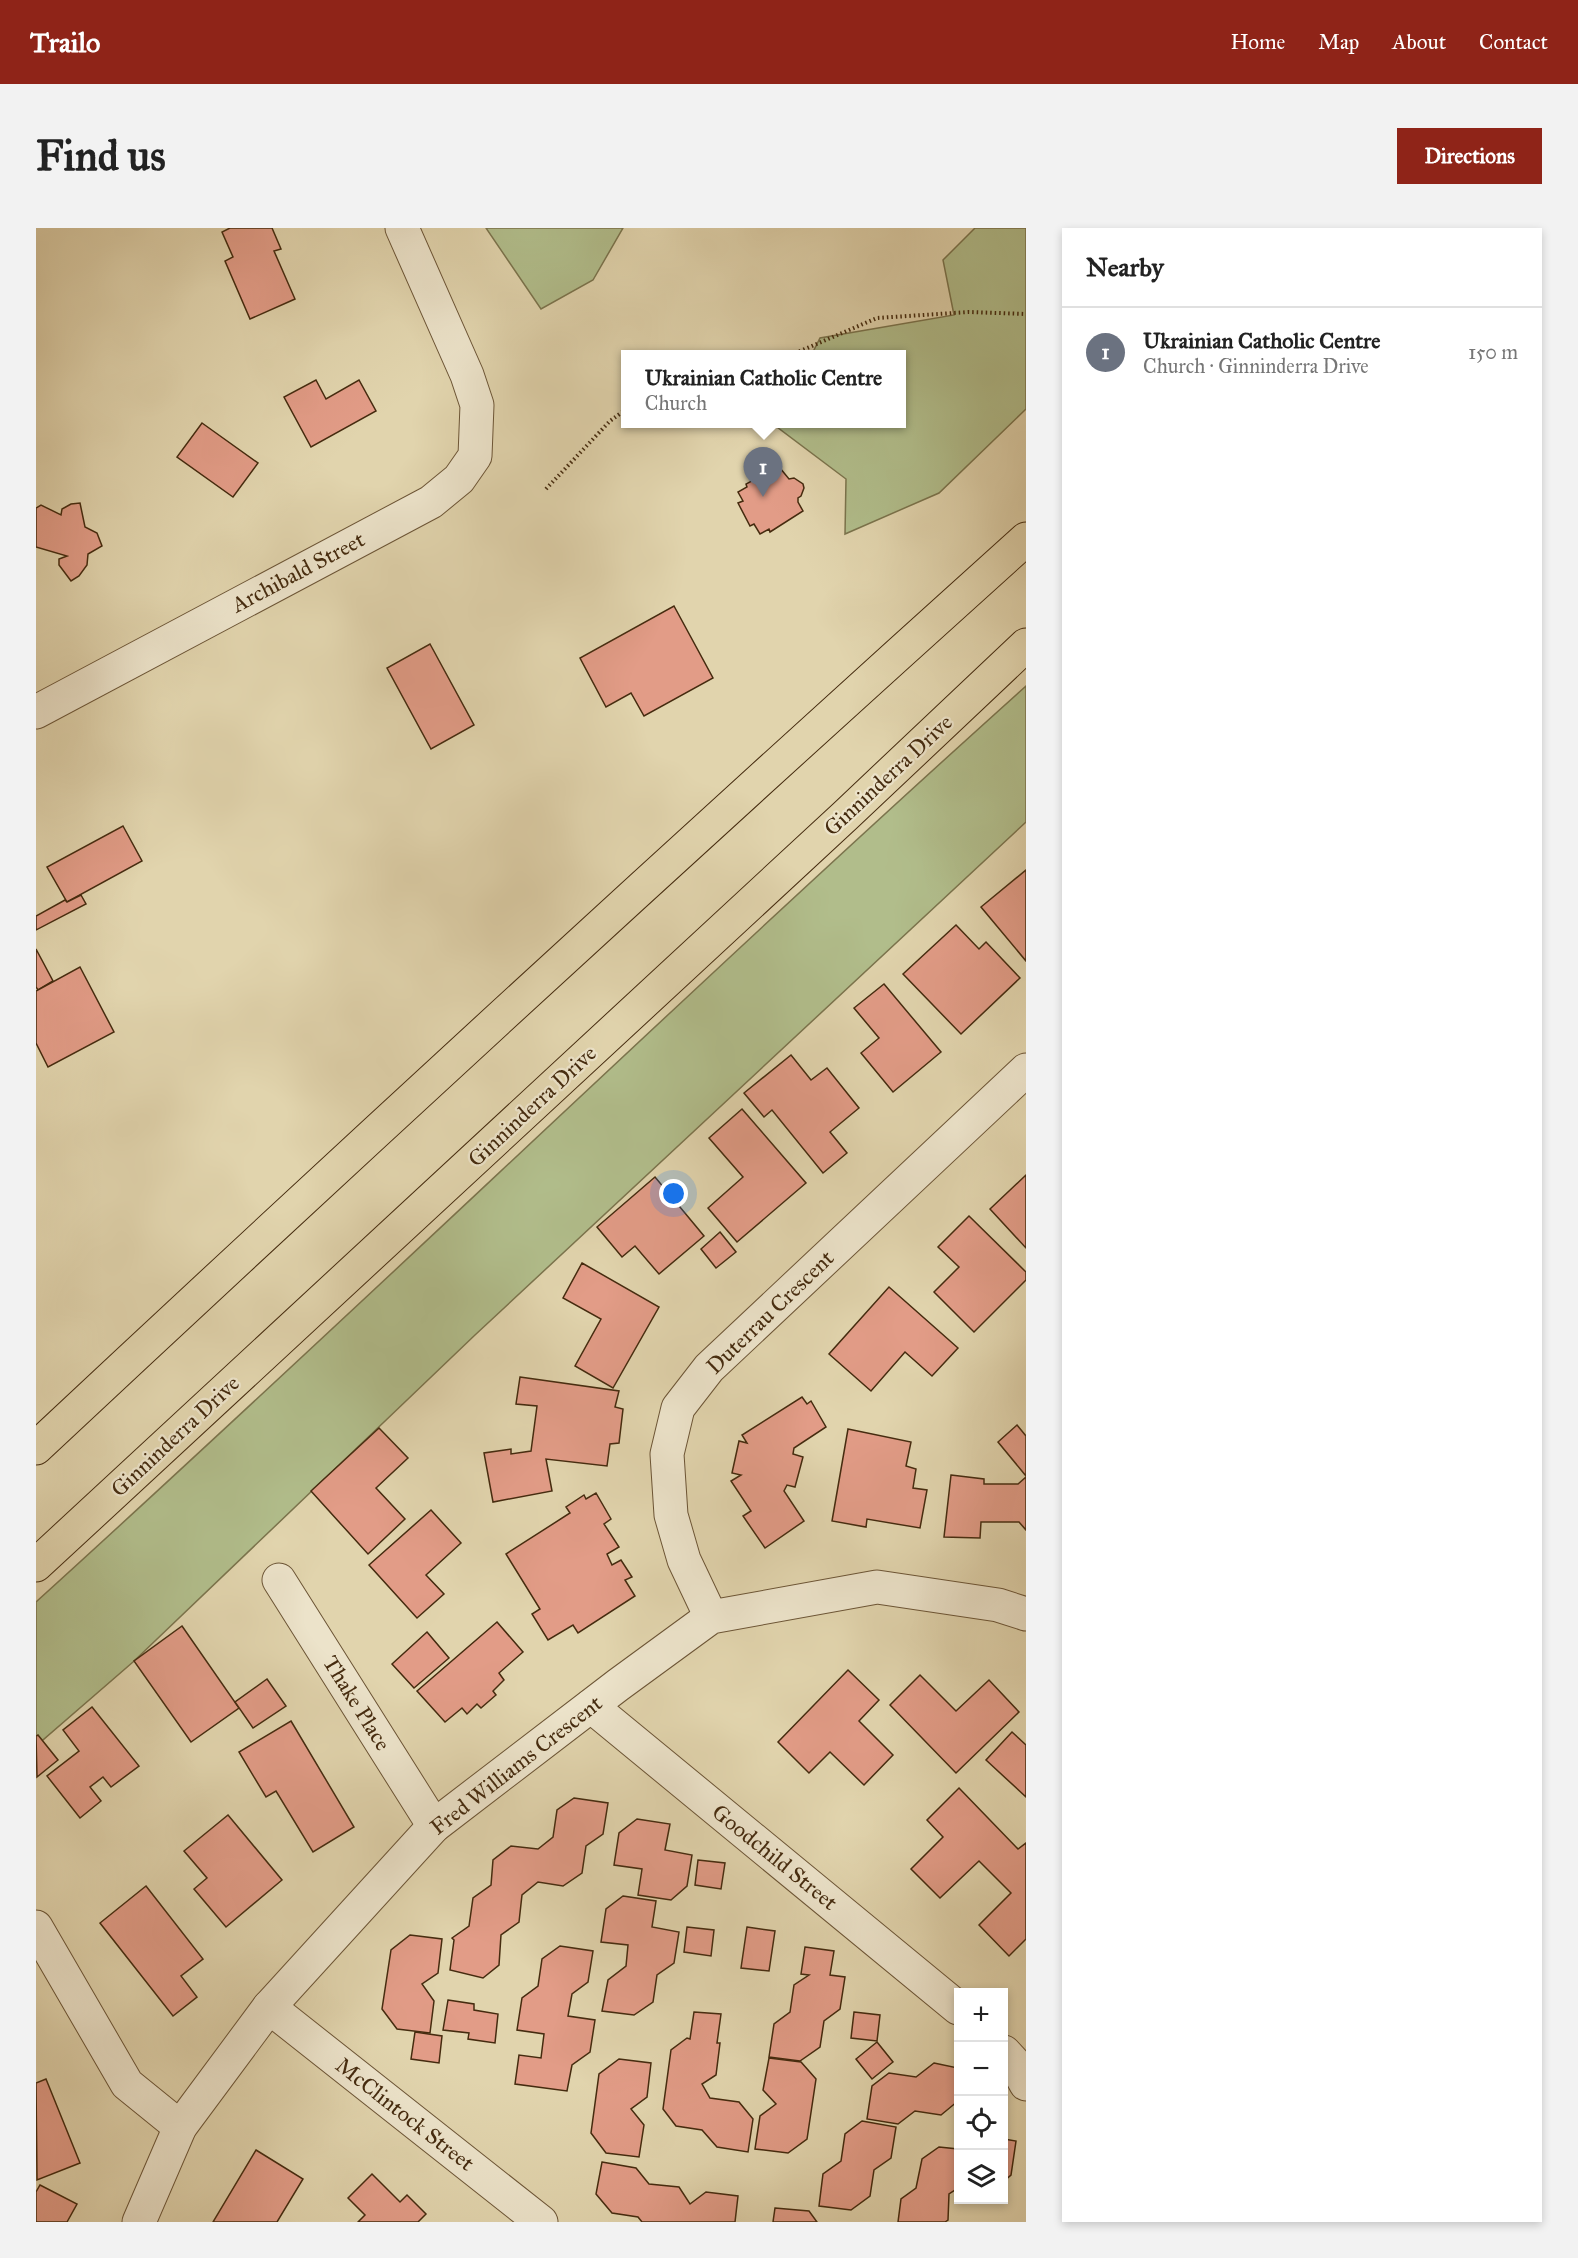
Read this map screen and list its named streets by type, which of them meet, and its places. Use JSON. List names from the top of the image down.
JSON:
{
  "streets": {
    "main road": ["Ginninderra Drive"],
    "street": [
      "Archibald Street",
      "Duterrau Crescent",
      "Thake Place",
      "Fred Williams Crescent",
      "Goodchild Street",
      "McClintock Street"
    ]
  },
  "crossings": [
    ["Duterrau Crescent", "Fred Williams Crescent"],
    ["Thake Place", "Fred Williams Crescent"],
    ["Fred Williams Crescent", "Goodchild Street"],
    ["Fred Williams Crescent", "McClintock Street"]
  ],
  "page": {
    "header": "Trailo",
    "nav": [
      "Home",
      "Map",
      "About",
      "Contact"
    ],
    "buttons": "Directions",
    "title": "Find us",
    "heading": "Nearby",
    "list": [
      {
        "mark": "1",
        "name": "Ukrainian Catholic Centre",
        "note": "Church · Ginninderra Drive",
        "value": "150 m"
      }
    ],
    "popup": ["Ukrainian Catholic Centre", "Church"],
    "pins": "1",
    "map_buttons": ["+", "−"]
  }
}
